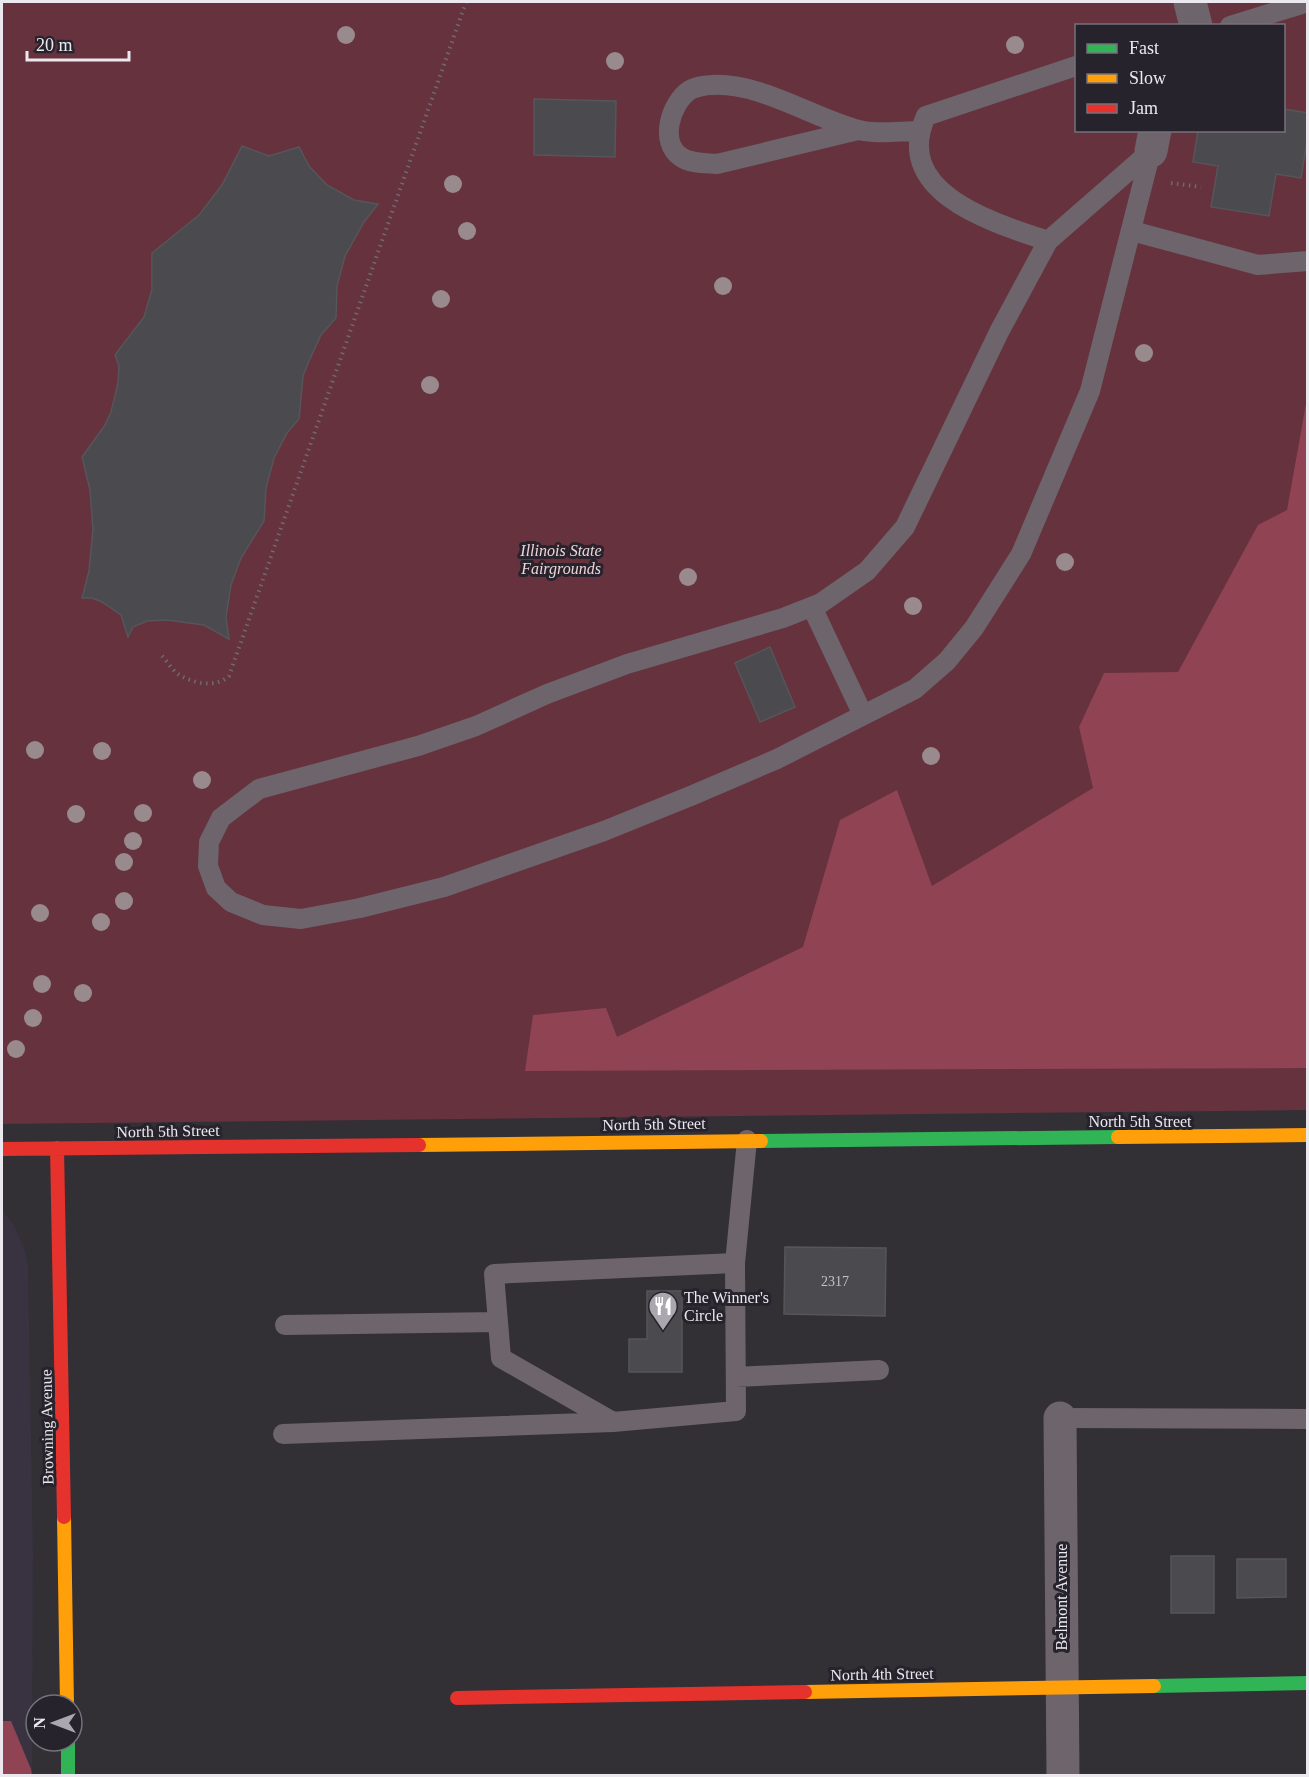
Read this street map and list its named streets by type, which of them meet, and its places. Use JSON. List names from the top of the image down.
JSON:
{
  "streets": {
    "street": [
      "North 5th Street",
      "Browning Avenue",
      "Belmont Avenue",
      "North 4th Street"
    ]
  },
  "crossings": [
    ["North 5th Street", "Browning Avenue"],
    ["Belmont Avenue", "North 4th Street"]
  ],
  "parks": ["Illinois State Fairgrounds"],
  "places": {
    "restaurant": ["The Winner's Circle"]
  },
  "house_numbers": ["2317"],
  "legend": ["Fast", "Slow", "Jam"],
  "scale_bar": "20 m",
  "north": "left"
}
